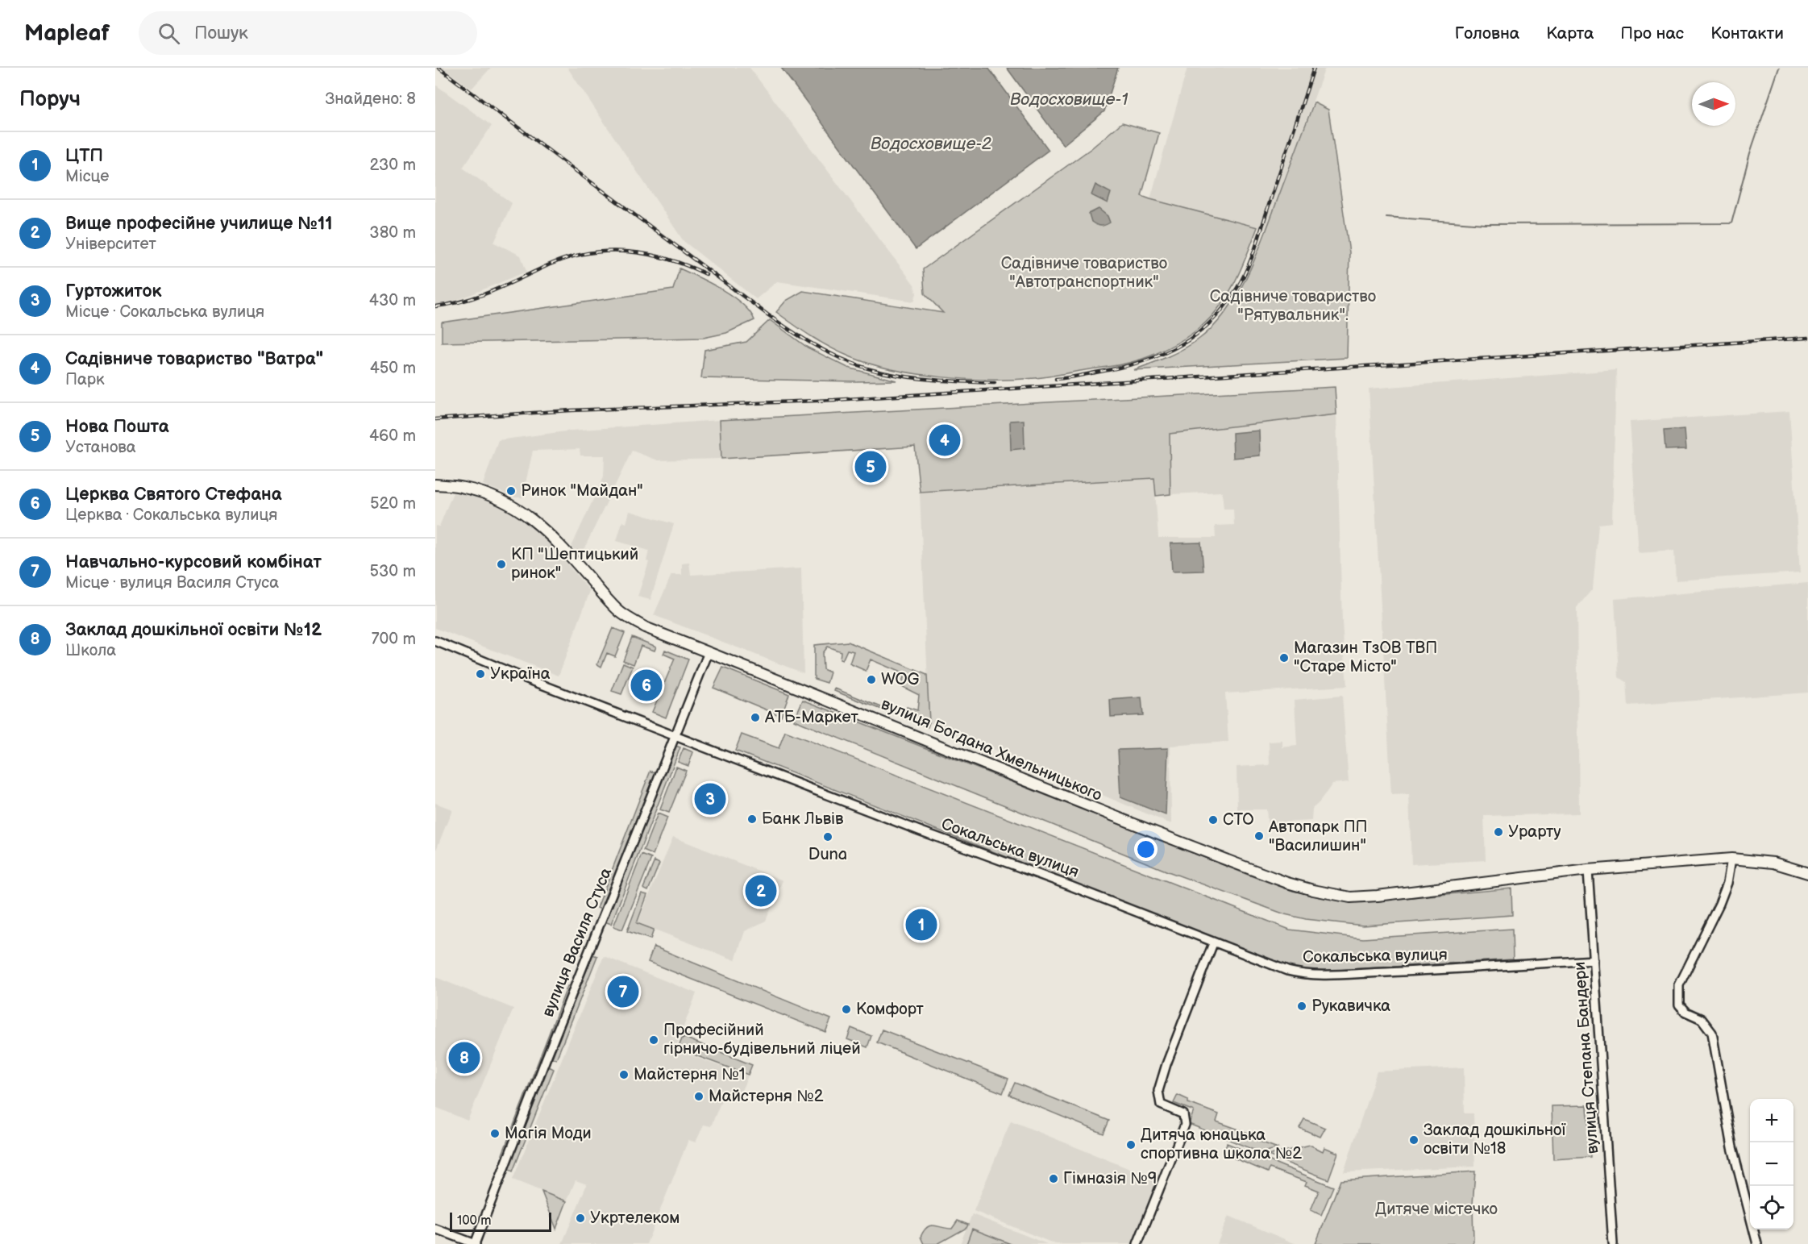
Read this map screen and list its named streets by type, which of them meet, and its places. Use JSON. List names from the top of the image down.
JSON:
{
  "streets": {
    "street": [
      "вулиця Богдана Хмельницького",
      "Сокальська вулиця",
      "вулиця Василя Стуса",
      "вулиця Степана Бандери"
    ]
  },
  "crossings": [
    ["вулиця Богдана Хмельницького", "вулиця Василя Стуса"],
    ["вулиця Богдана Хмельницького", "вулиця Степана Бандери"],
    ["Сокальська вулиця", "вулиця Василя Стуса"],
    ["Сокальська вулиця", "вулиця Степана Бандери"]
  ],
  "water": ["Водосховище-1", "Водосховище-2"],
  "parks": ["Садівниче товариство \"Автотранспортник\"", "Садівниче товариство \"Рятувальник\".", "Дитяче містечко"],
  "places": [
    "Ринок \"Майдан\"",
    "КП \"Шептицький ринок\"",
    "Магазин ТзОВ ТВП \"Старе Місто\"",
    "Україна",
    "WOG",
    "АТБ-Маркет",
    "Банк Львів",
    "СТО",
    "Урарту",
    "Автопарк ПП \"Василишин\"",
    "Duna",
    "Рукавичка",
    "Комфорт",
    "Професійний гірничо-будівельний ліцей",
    "Майстерня №1",
    "Майстерня №2",
    "Магія Моди",
    "Заклад дошкільної освіти №18",
    "Дитяча юнацька спортивна школа №2",
    "Гімназія №9",
    "Укртелеком"
  ],
  "scale_bar": "100 m",
  "north": "right",
  "page": {
    "header": "Mapleaf",
    "search": "Пошук",
    "nav": [
      "Головна",
      "Карта",
      "Про нас",
      "Контакти"
    ],
    "heading": ["Поруч", "Знайдено: 8"],
    "list": [
      {
        "mark": "1",
        "name": "ЦТП",
        "note": "Місце",
        "value": "230 m"
      },
      {
        "mark": "2",
        "name": "Вище професійне училище №11",
        "note": "Університет",
        "value": "380 m"
      },
      {
        "mark": "3",
        "name": "Гуртожиток",
        "note": "Місце · Сокальська вулиця",
        "value": "430 m"
      },
      {
        "mark": "4",
        "name": "Садівниче товариство \"Ватра\"",
        "note": "Парк",
        "value": "450 m"
      },
      {
        "mark": "5",
        "name": "Нова Пошта",
        "note": "Установа",
        "value": "460 m"
      },
      {
        "mark": "6",
        "name": "Церква Святого Стефана",
        "note": "Церква · Сокальська вулиця",
        "value": "520 m"
      },
      {
        "mark": "7",
        "name": "Навчально-курсовий комбінат",
        "note": "Місце · вулиця Василя Стуса",
        "value": "530 m"
      },
      {
        "mark": "8",
        "name": "Заклад дошкільної освіти №12",
        "note": "Школа",
        "value": "700 m"
      }
    ],
    "pins": [
      "4",
      "5",
      "6",
      "3",
      "2",
      "1",
      "7",
      "8"
    ],
    "map_buttons": ["+", "−"],
    "scale": "100 m"
  }
}
